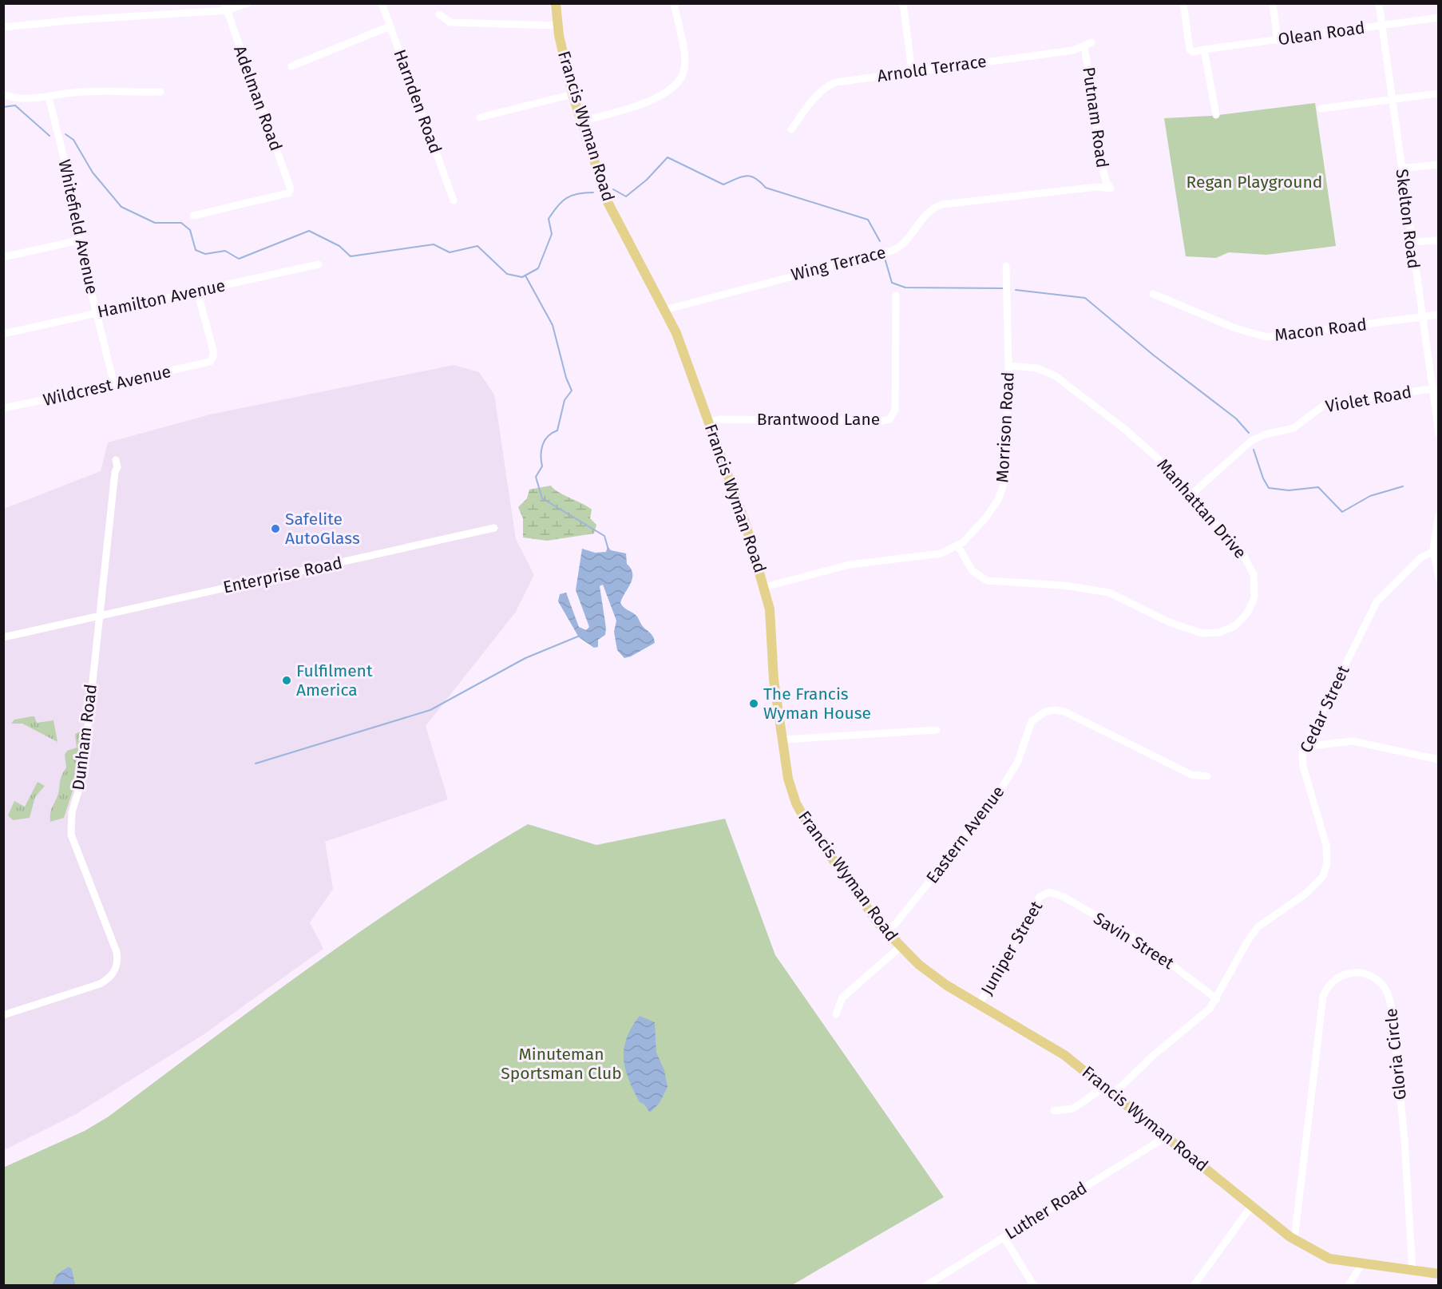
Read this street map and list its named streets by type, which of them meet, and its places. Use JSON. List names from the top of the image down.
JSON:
{
  "streets": {
    "main road": ["Francis Wyman Road"],
    "street": [
      "Olean Road",
      "Arnold Terrace",
      "Adelman Road",
      "Harnden Road",
      "Putnam Road",
      "Skelton Road",
      "Whitefield Avenue",
      "Wing Terrace",
      "Hamilton Avenue",
      "Macon Road",
      "Wildcrest Avenue",
      "Violet Road",
      "Brantwood Lane",
      "Morrison Road",
      "Manhattan Drive",
      "Enterprise Road",
      "Cedar Street",
      "Dunham Road",
      "Eastern Avenue",
      "Savin Street",
      "Juniper Street",
      "Gloria Circle",
      "Luther Road"
    ]
  },
  "crossings": [
    ["Olean Road", "Skelton Road"],
    ["Arnold Terrace", "Putnam Road"],
    ["Putnam Road", "Wing Terrace"],
    ["Francis Wyman Road", "Wing Terrace"],
    ["Francis Wyman Road", "Brantwood Lane"],
    ["Francis Wyman Road", "Morrison Road"],
    ["Francis Wyman Road", "Cedar Street"],
    ["Francis Wyman Road", "Eastern Avenue"],
    ["Francis Wyman Road", "Juniper Street"],
    ["Francis Wyman Road", "Gloria Circle"],
    ["Francis Wyman Road", "Luther Road"],
    ["Skelton Road", "Macon Road"],
    ["Skelton Road", "Violet Road"],
    ["Whitefield Avenue", "Hamilton Avenue"],
    ["Whitefield Avenue", "Wildcrest Avenue"],
    ["Hamilton Avenue", "Wildcrest Avenue"],
    ["Violet Road", "Manhattan Drive"],
    ["Morrison Road", "Manhattan Drive"],
    ["Enterprise Road", "Dunham Road"],
    ["Cedar Street", "Savin Street"],
    ["Savin Street", "Juniper Street"]
  ],
  "parks": ["Regan Playground", "Minuteman Sportsman Club"],
  "places": ["Safelite AutoGlass", "Fulfilment America", "The Francis Wyman House"]
}
